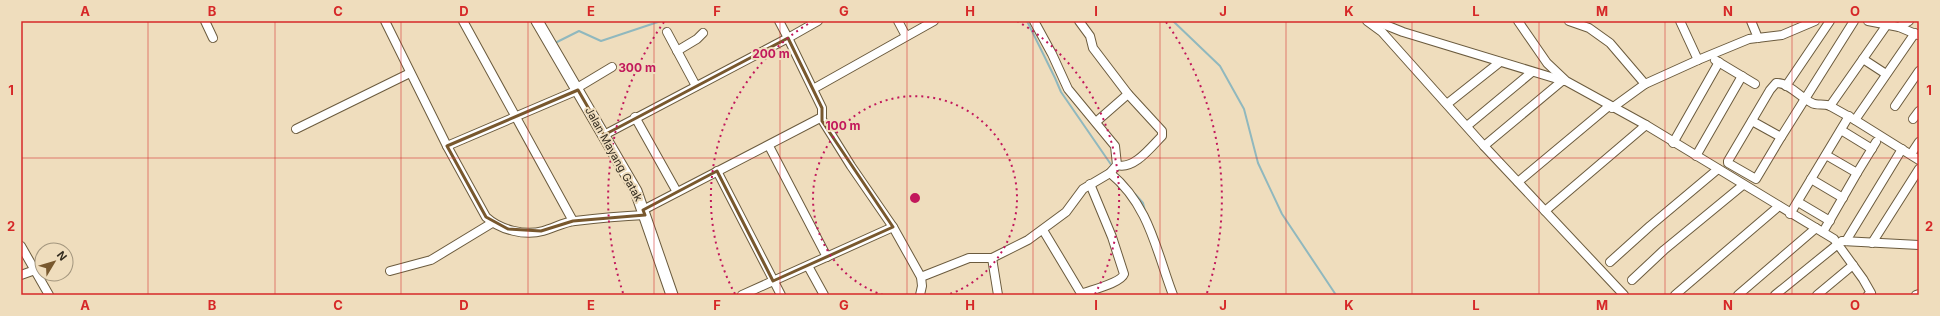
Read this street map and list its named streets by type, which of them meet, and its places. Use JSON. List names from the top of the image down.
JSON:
{
  "streets": {
    "street": ["Jalan Mayang Gatak"]
  },
  "north": "top right",
  "grid": {
    "columns": [
      "A",
      "B",
      "C",
      "D",
      "E",
      "F",
      "G",
      "H",
      "I",
      "J",
      "K",
      "L",
      "M",
      "N",
      "O"
    ],
    "rows": ["1", "2"]
  },
  "rings": ["200 m", "300 m", "100 m"]
}
